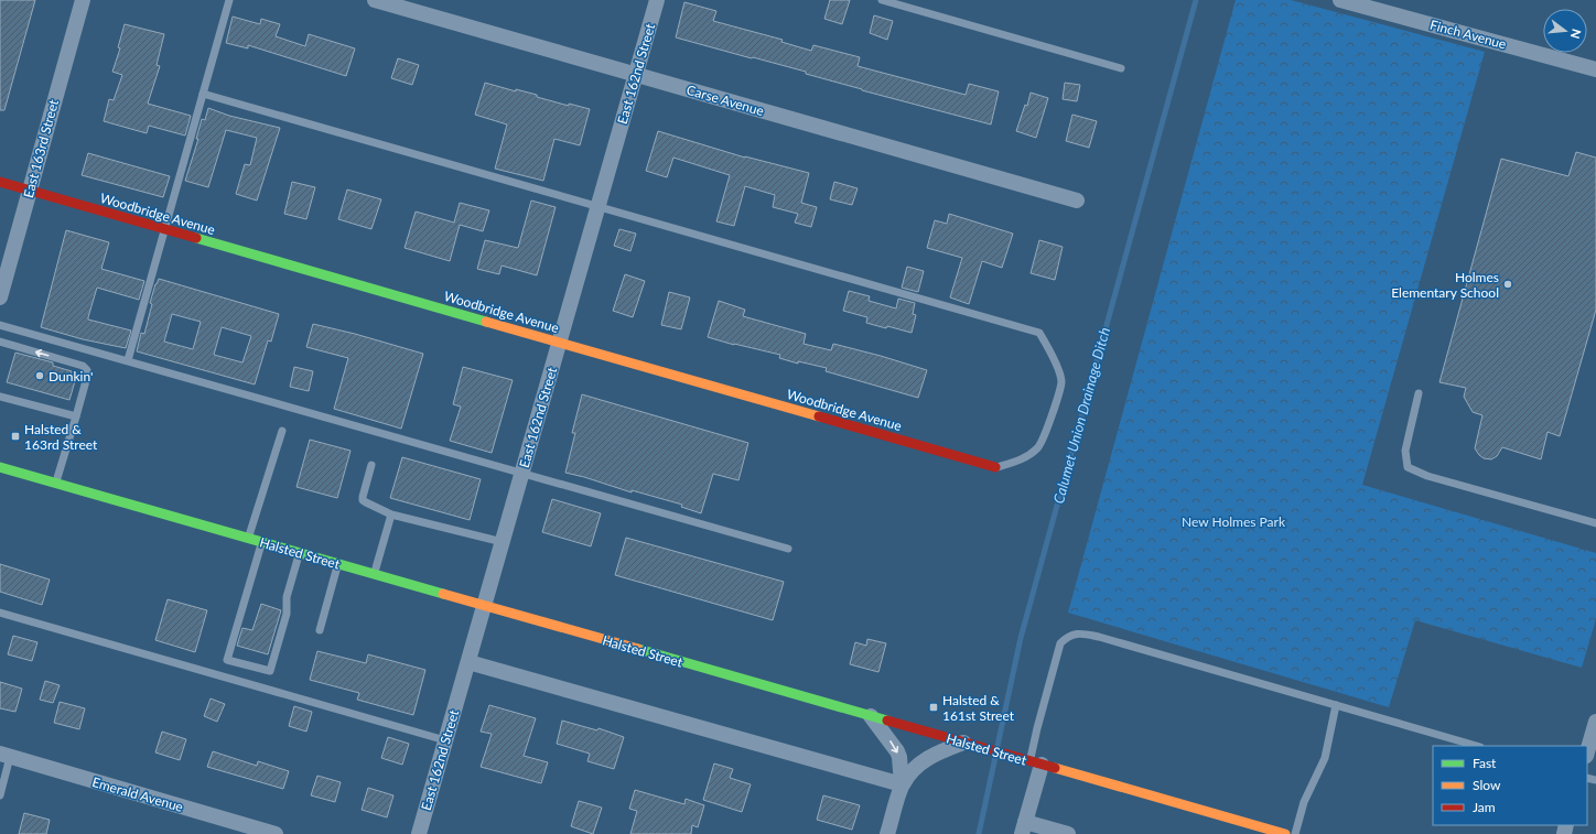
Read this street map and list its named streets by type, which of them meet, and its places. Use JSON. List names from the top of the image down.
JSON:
{
  "streets": {
    "main road": ["Woodbridge Avenue", "Halsted Street"],
    "street": [
      "Finch Avenue",
      "East 162nd Street",
      "Carse Avenue",
      "East 163rd Street",
      "Emerald Avenue"
    ]
  },
  "crossings": [
    ["East 162nd Street", "Carse Avenue"],
    ["East 162nd Street", "Woodbridge Avenue"],
    ["East 162nd Street", "Halsted Street"],
    ["East 163rd Street", "Woodbridge Avenue"]
  ],
  "water": ["Calumet Union Drainage Ditch"],
  "parks": ["New Holmes Park"],
  "places": {
    "other": ["Holmes Elementary School", "Dunkin'"],
    "transit": ["Halsted & 163rd Street", "Halsted & 161st Street"]
  },
  "legend": ["Fast", "Slow", "Jam"],
  "north": "right"
}
